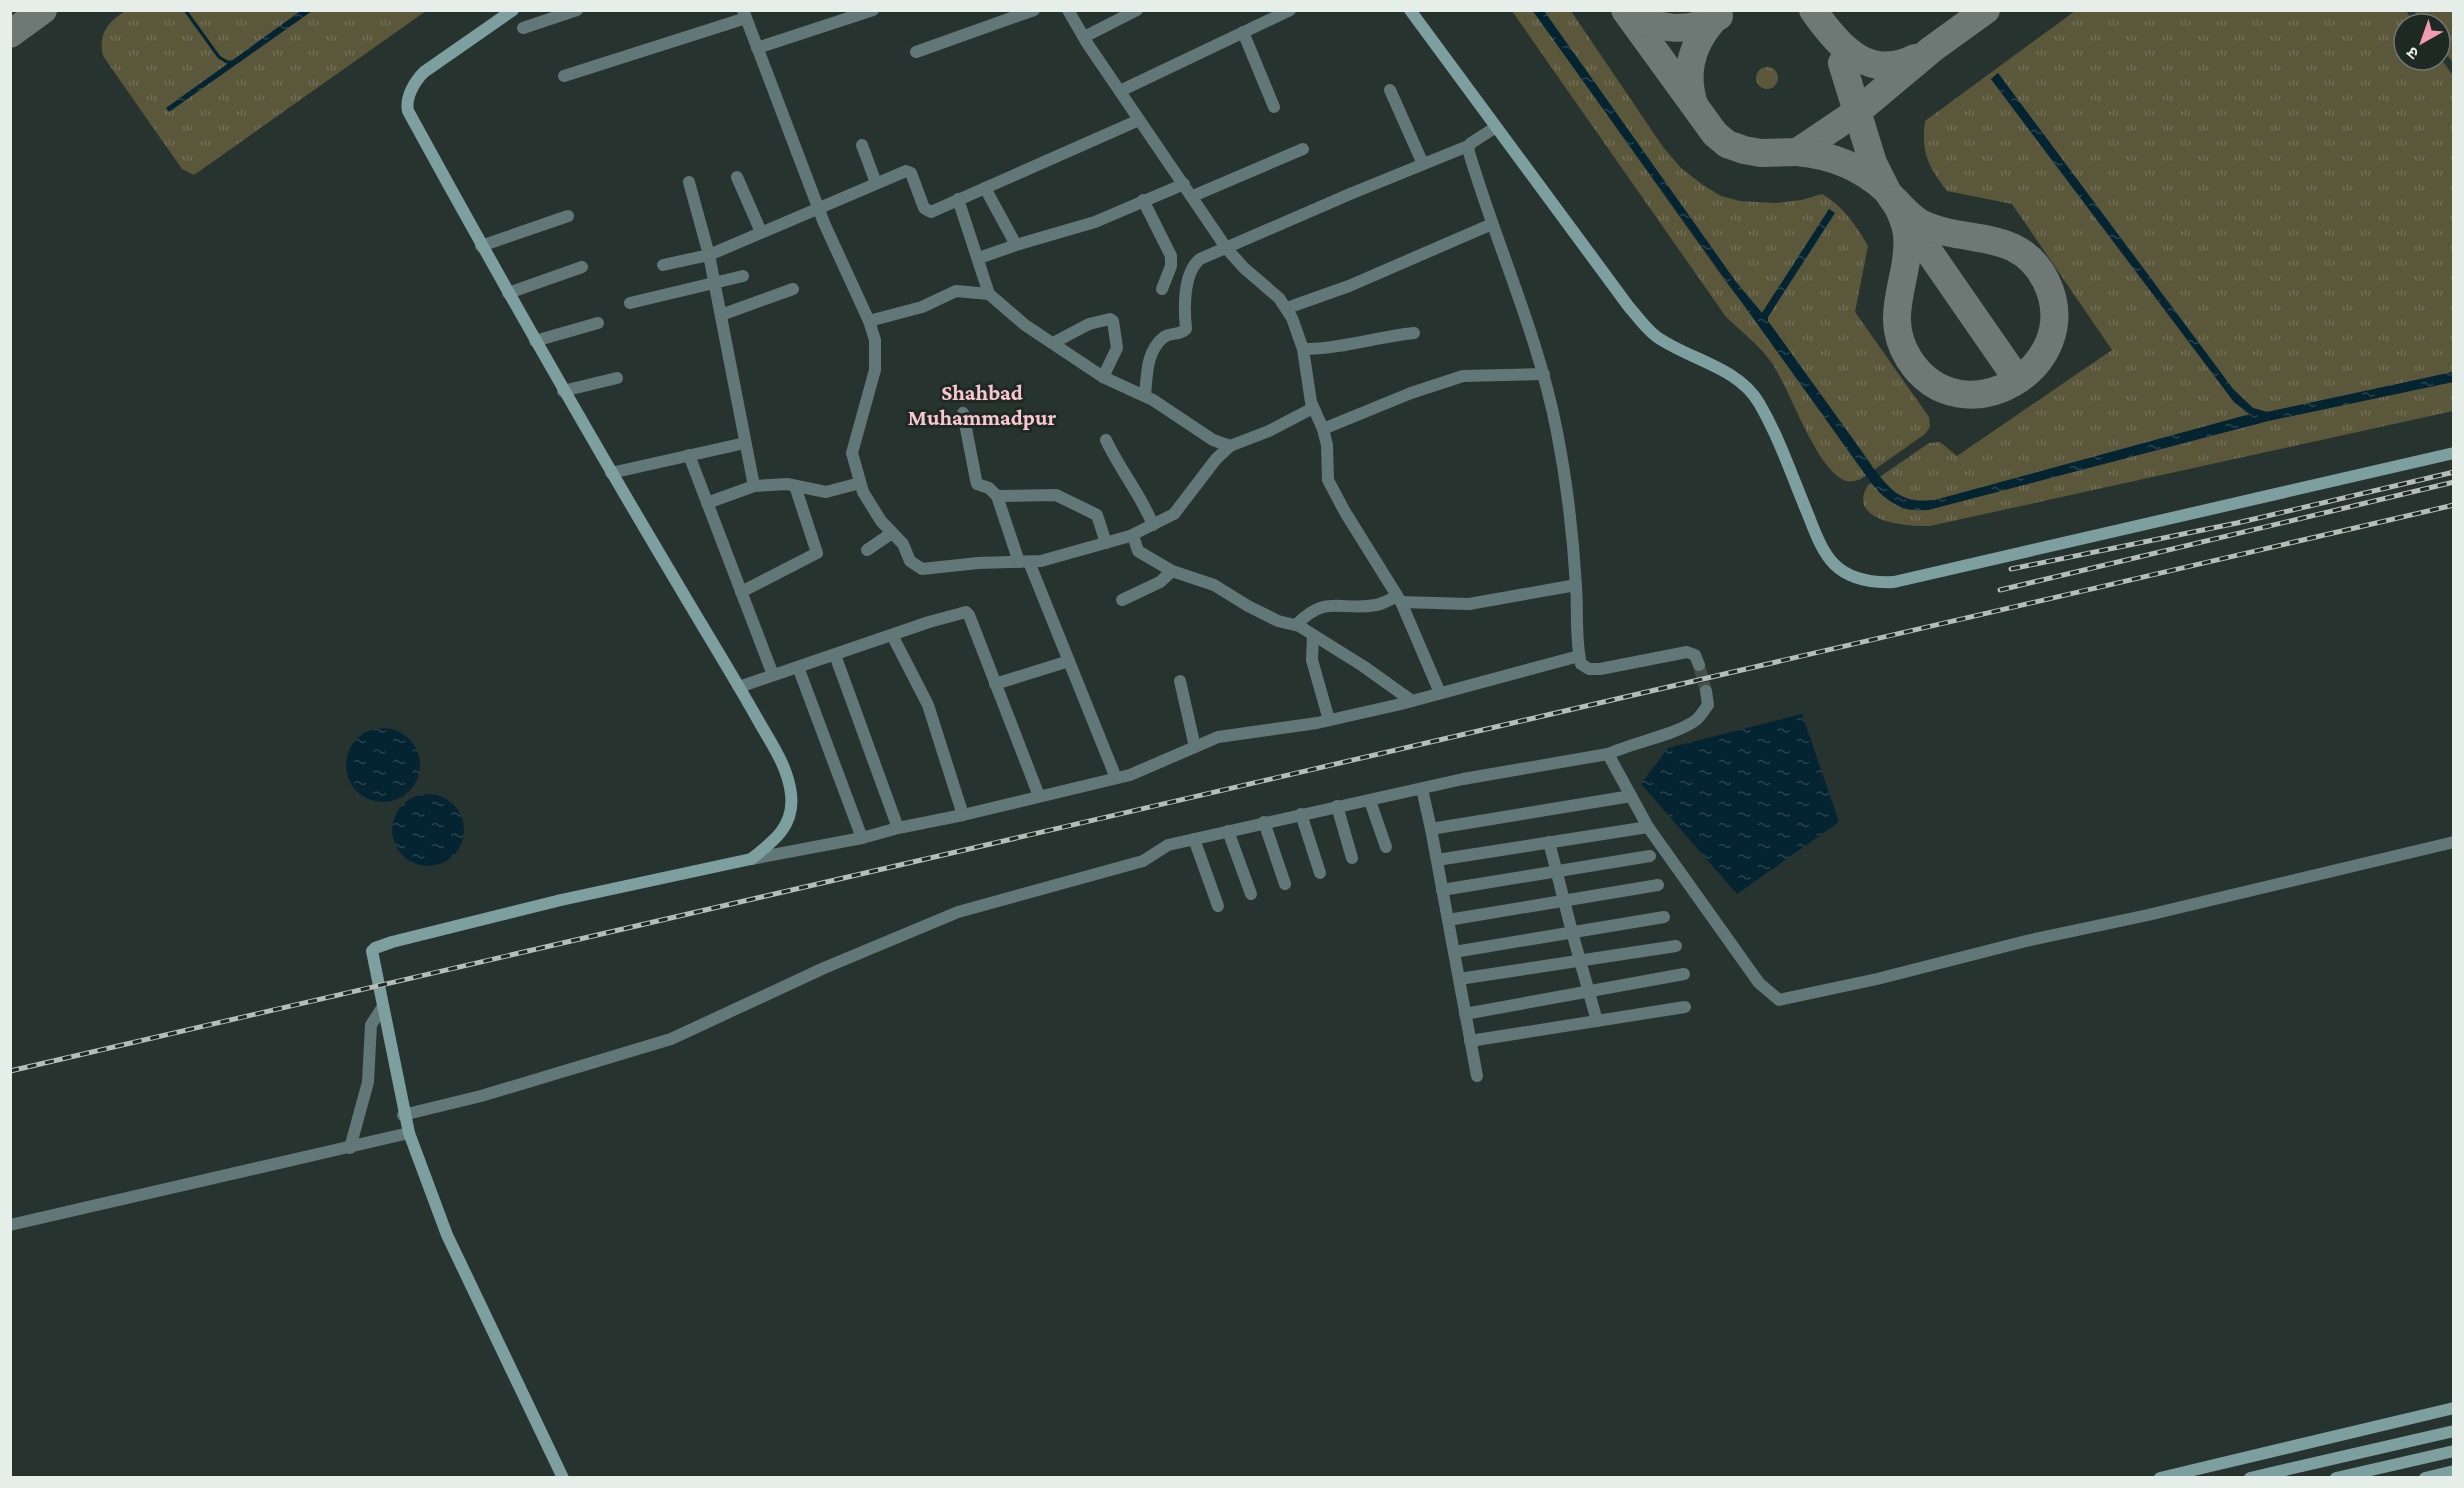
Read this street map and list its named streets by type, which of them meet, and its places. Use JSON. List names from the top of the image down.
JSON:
{
  "districts": ["Shahbad Muhammadpur"],
  "north": "bottom left"
}
